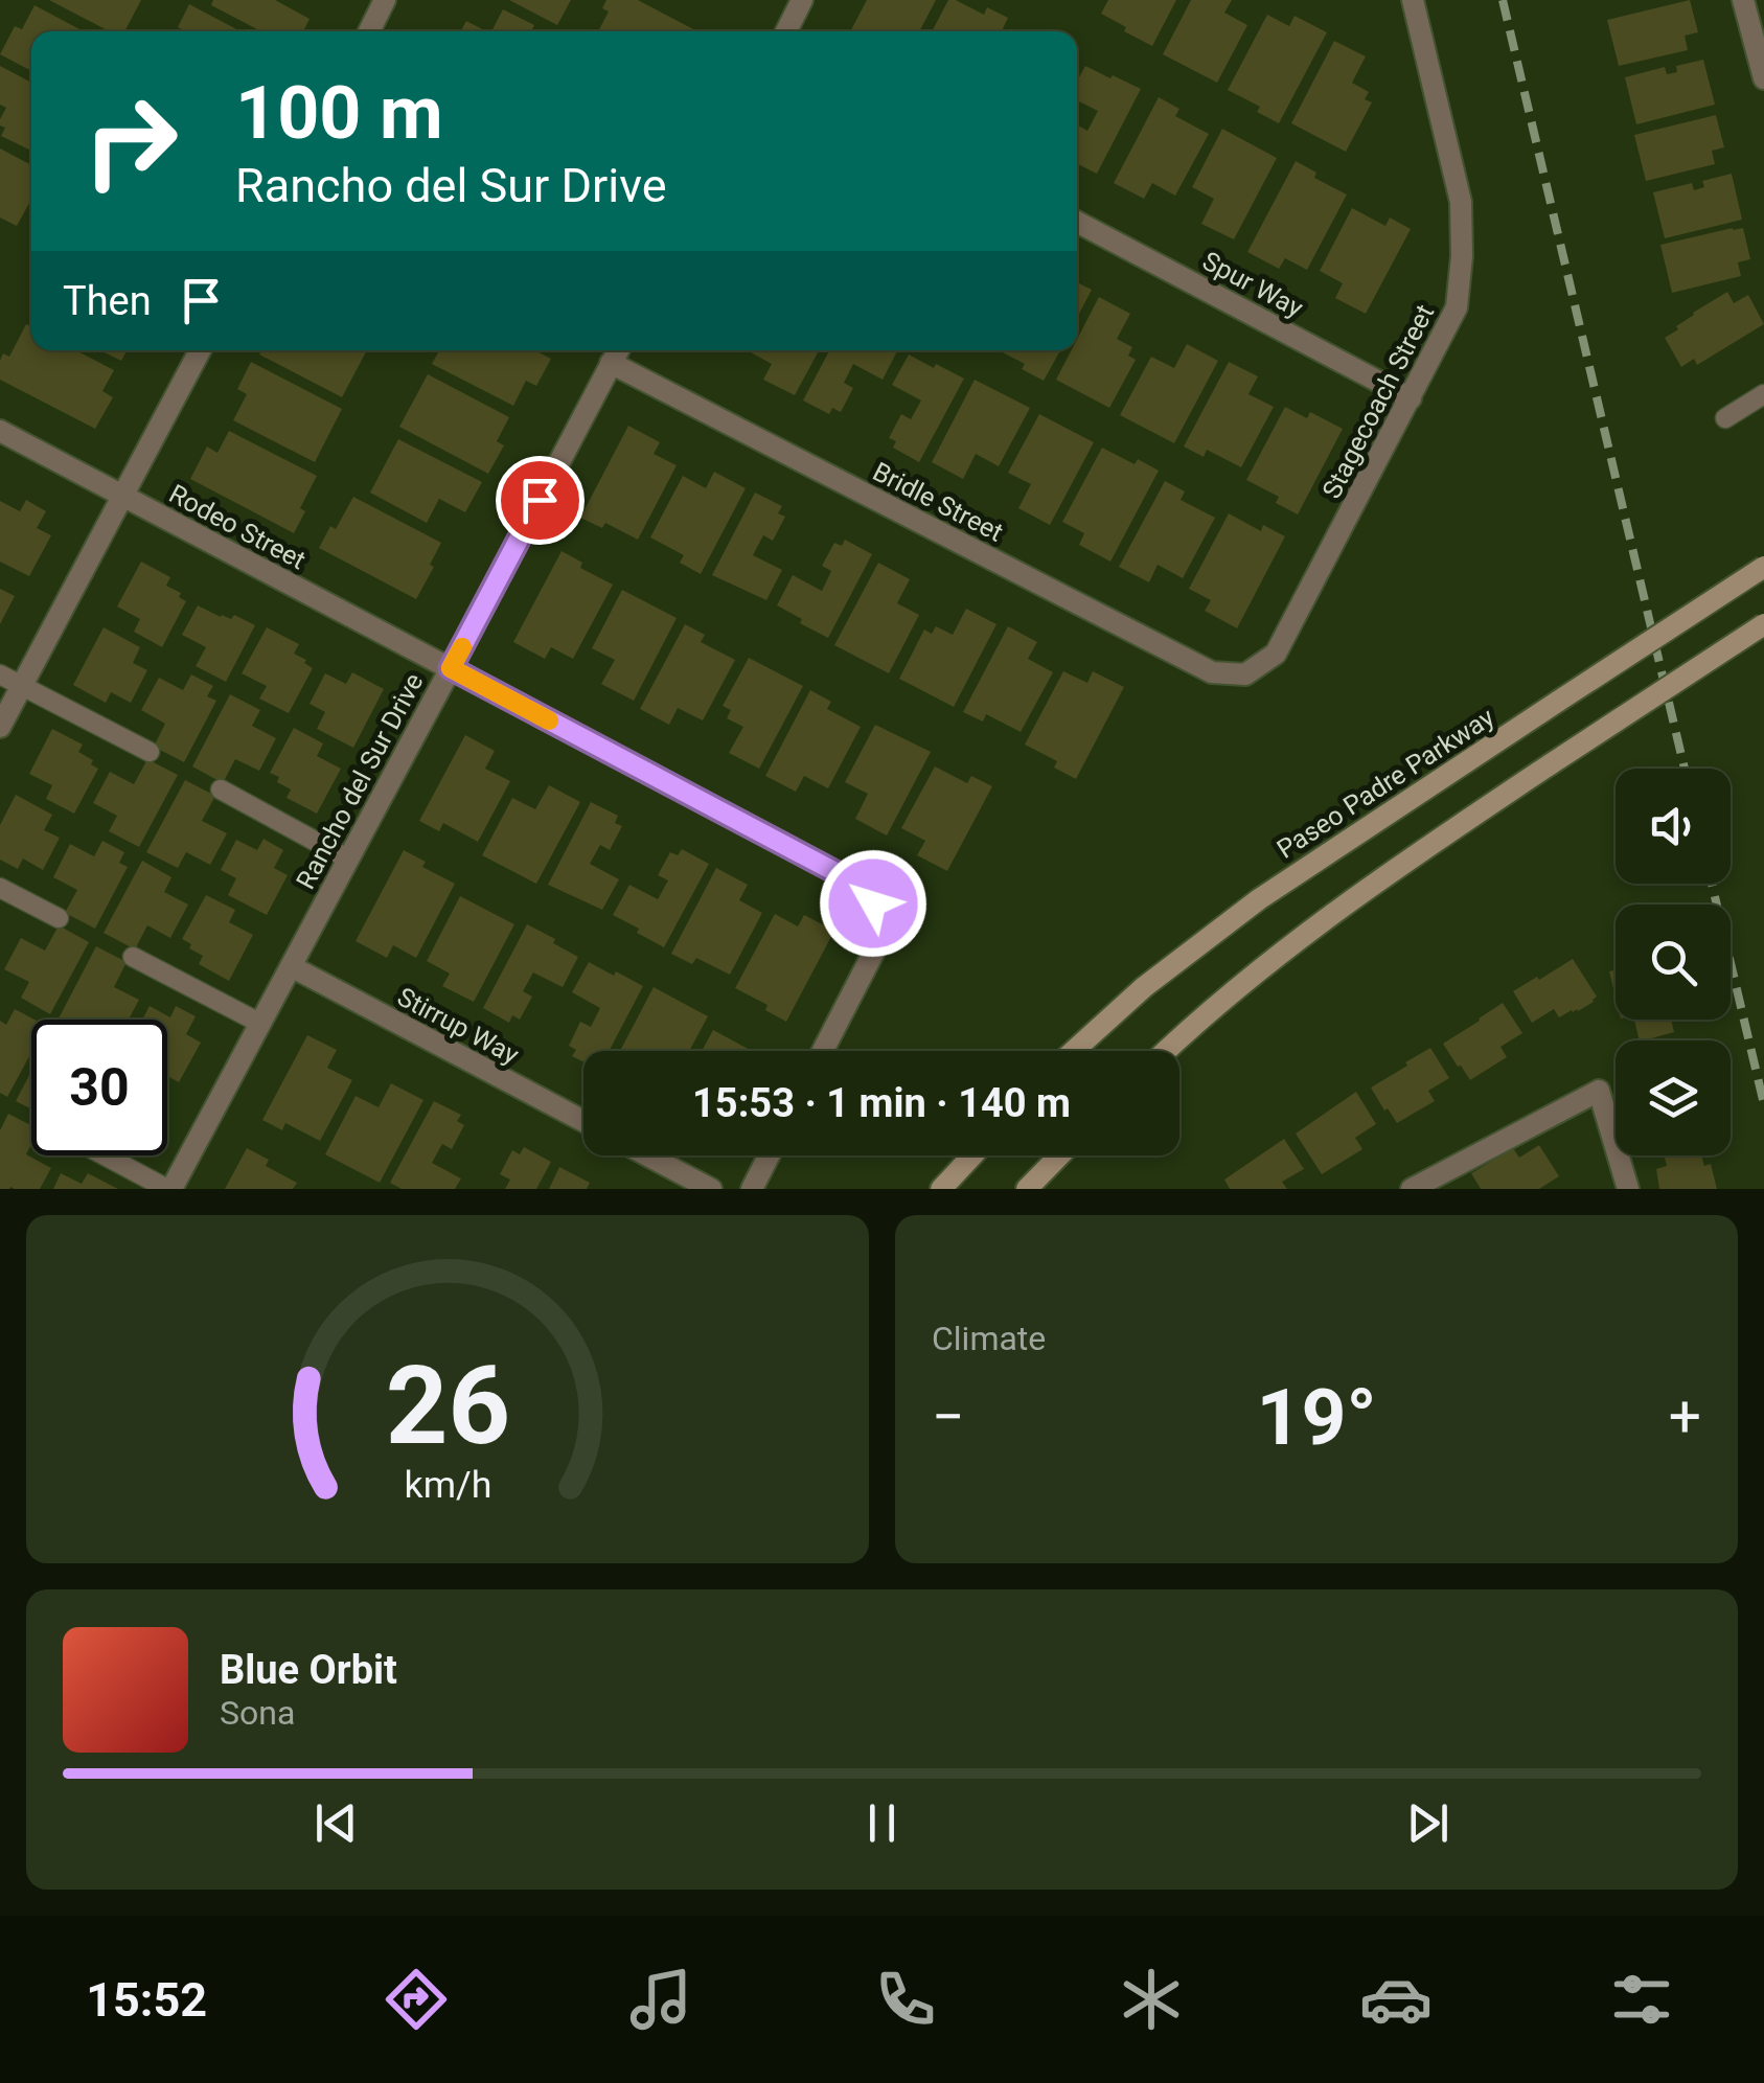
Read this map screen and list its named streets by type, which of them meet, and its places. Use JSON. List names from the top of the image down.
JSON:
{
  "streets": {
    "main road": ["Paseo Padre Parkway"],
    "street": [
      "Spur Way",
      "Stagecoach Street",
      "Bridle Street",
      "Rodeo Street",
      "Rancho del Sur Drive",
      "Stirrup Way"
    ]
  },
  "crossings": [
    ["Spur Way", "Stagecoach Street"],
    ["Stagecoach Street", "Bridle Street"],
    ["Bridle Street", "Rancho del Sur Drive"],
    ["Rodeo Street", "Rancho del Sur Drive"],
    ["Rancho del Sur Drive", "Stirrup Way"]
  ],
  "page": {
    "turn": ["100 m", "Rancho del Sur Drive"],
    "then": "Then",
    "limit": "30",
    "trip": "15:53 · 1 min · 140 m",
    "tile": "Climate",
    "heat": ["−", "19°", "+"],
    "song": ["Blue Orbit", "Sona"],
    "tabs": "15:52",
    "gauge": ["26", "km/h"]
  }
}
